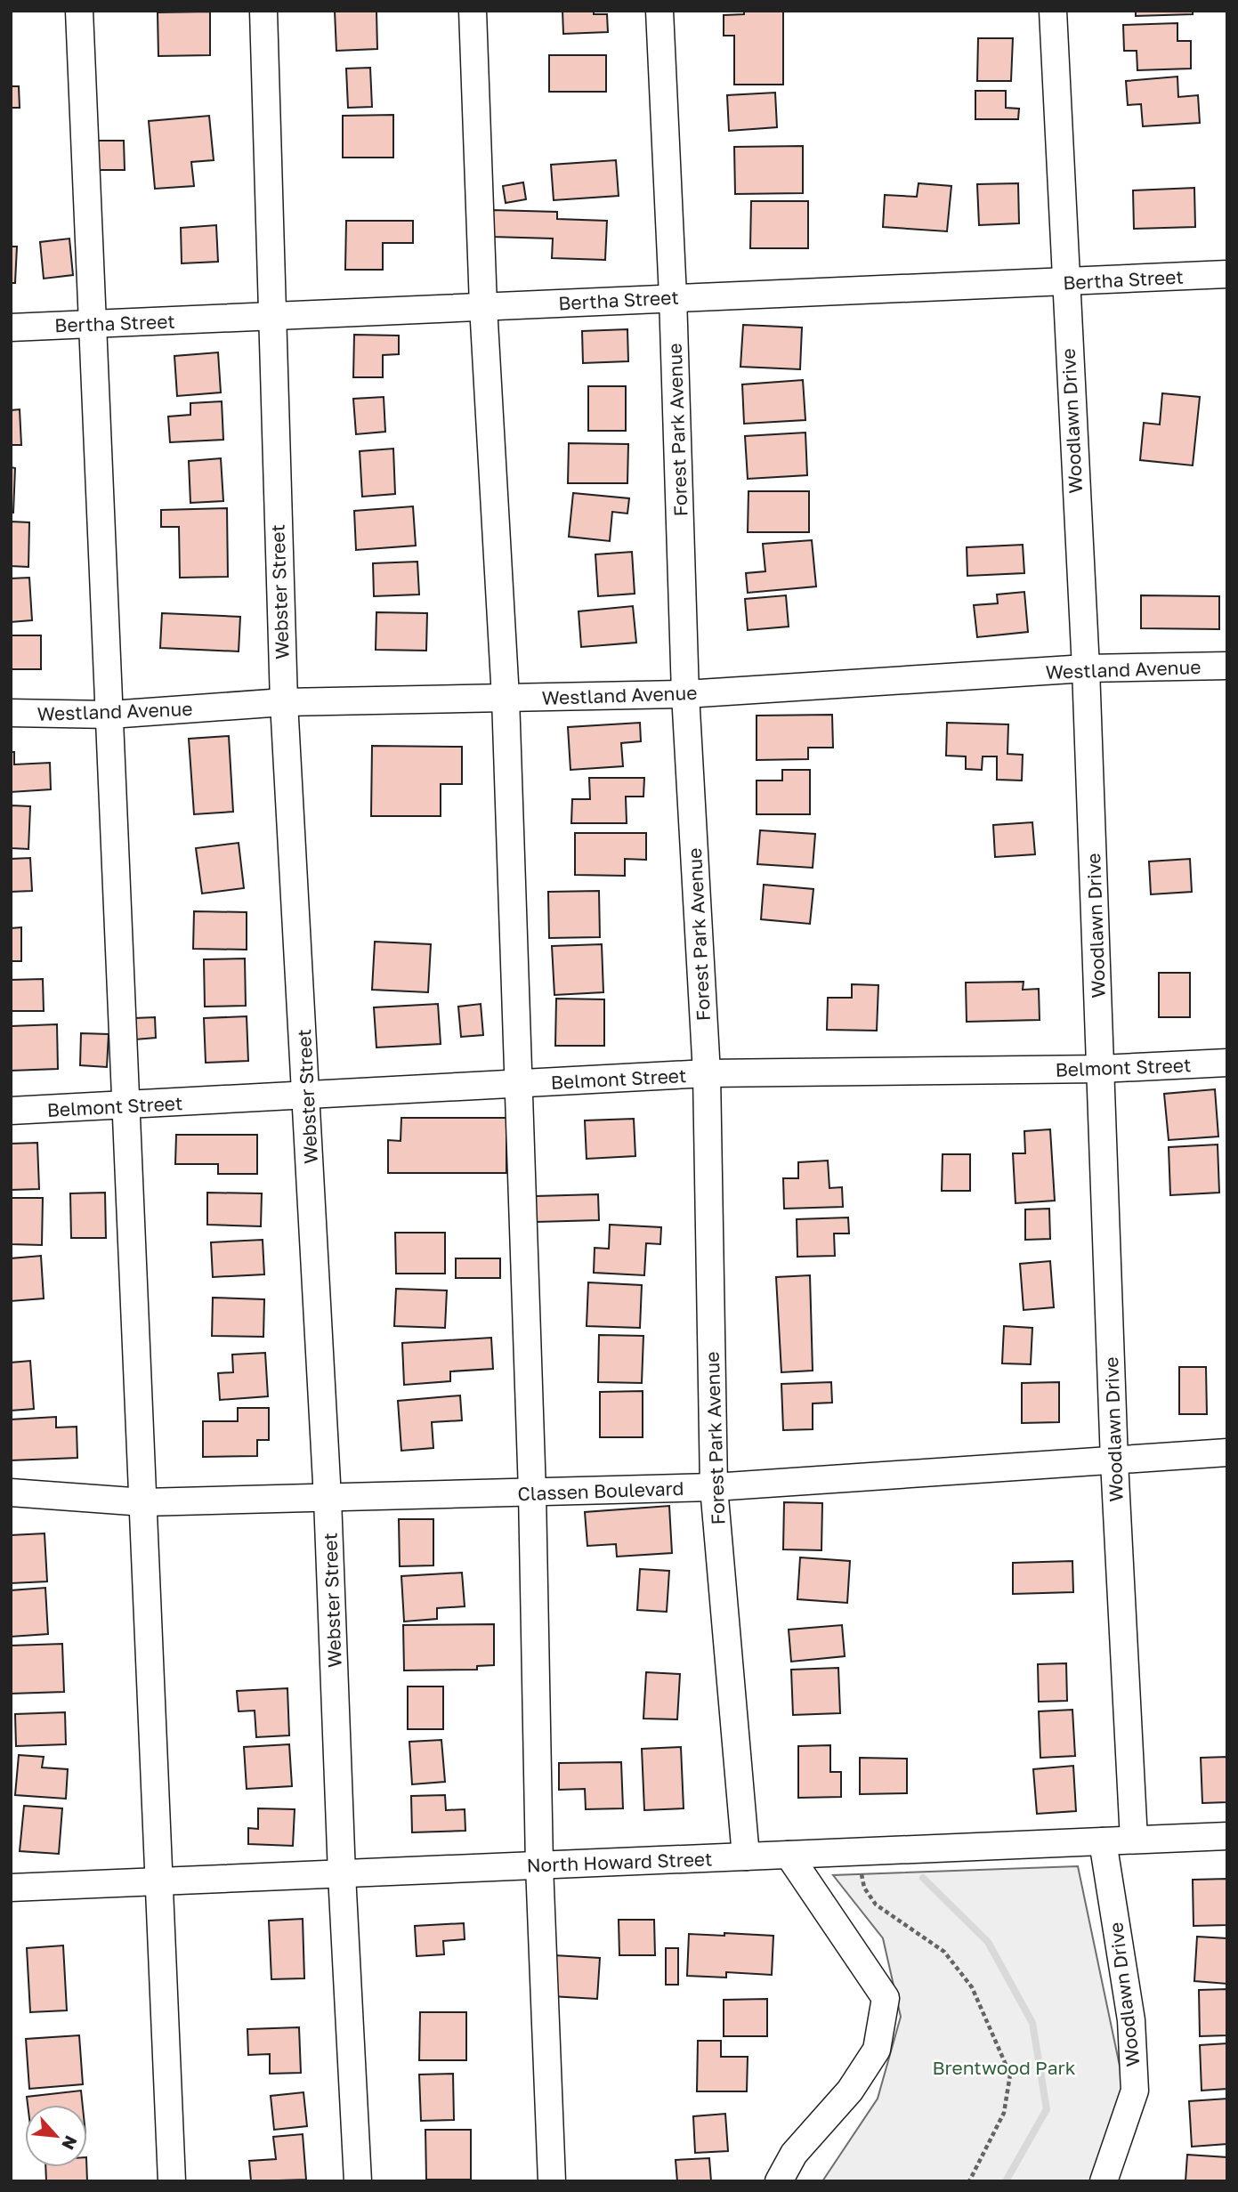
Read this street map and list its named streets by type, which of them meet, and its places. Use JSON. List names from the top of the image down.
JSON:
{
  "streets": {
    "street": [
      "Bertha Street",
      "Woodlawn Drive",
      "Forest Park Avenue",
      "Webster Street",
      "Westland Avenue",
      "Belmont Street",
      "Classen Boulevard",
      "North Howard Street"
    ]
  },
  "crossings": [
    ["Bertha Street", "Woodlawn Drive"],
    ["Bertha Street", "Forest Park Avenue"],
    ["Bertha Street", "Webster Street"],
    ["Woodlawn Drive", "Westland Avenue"],
    ["Woodlawn Drive", "Belmont Street"],
    ["Woodlawn Drive", "Classen Boulevard"],
    ["Woodlawn Drive", "North Howard Street"],
    ["Forest Park Avenue", "Westland Avenue"],
    ["Forest Park Avenue", "Belmont Street"],
    ["Forest Park Avenue", "Classen Boulevard"],
    ["Forest Park Avenue", "North Howard Street"],
    ["Webster Street", "Westland Avenue"],
    ["Webster Street", "Belmont Street"],
    ["Webster Street", "Classen Boulevard"],
    ["Webster Street", "North Howard Street"]
  ],
  "parks": ["Brentwood Park"],
  "north": "bottom right"
}
